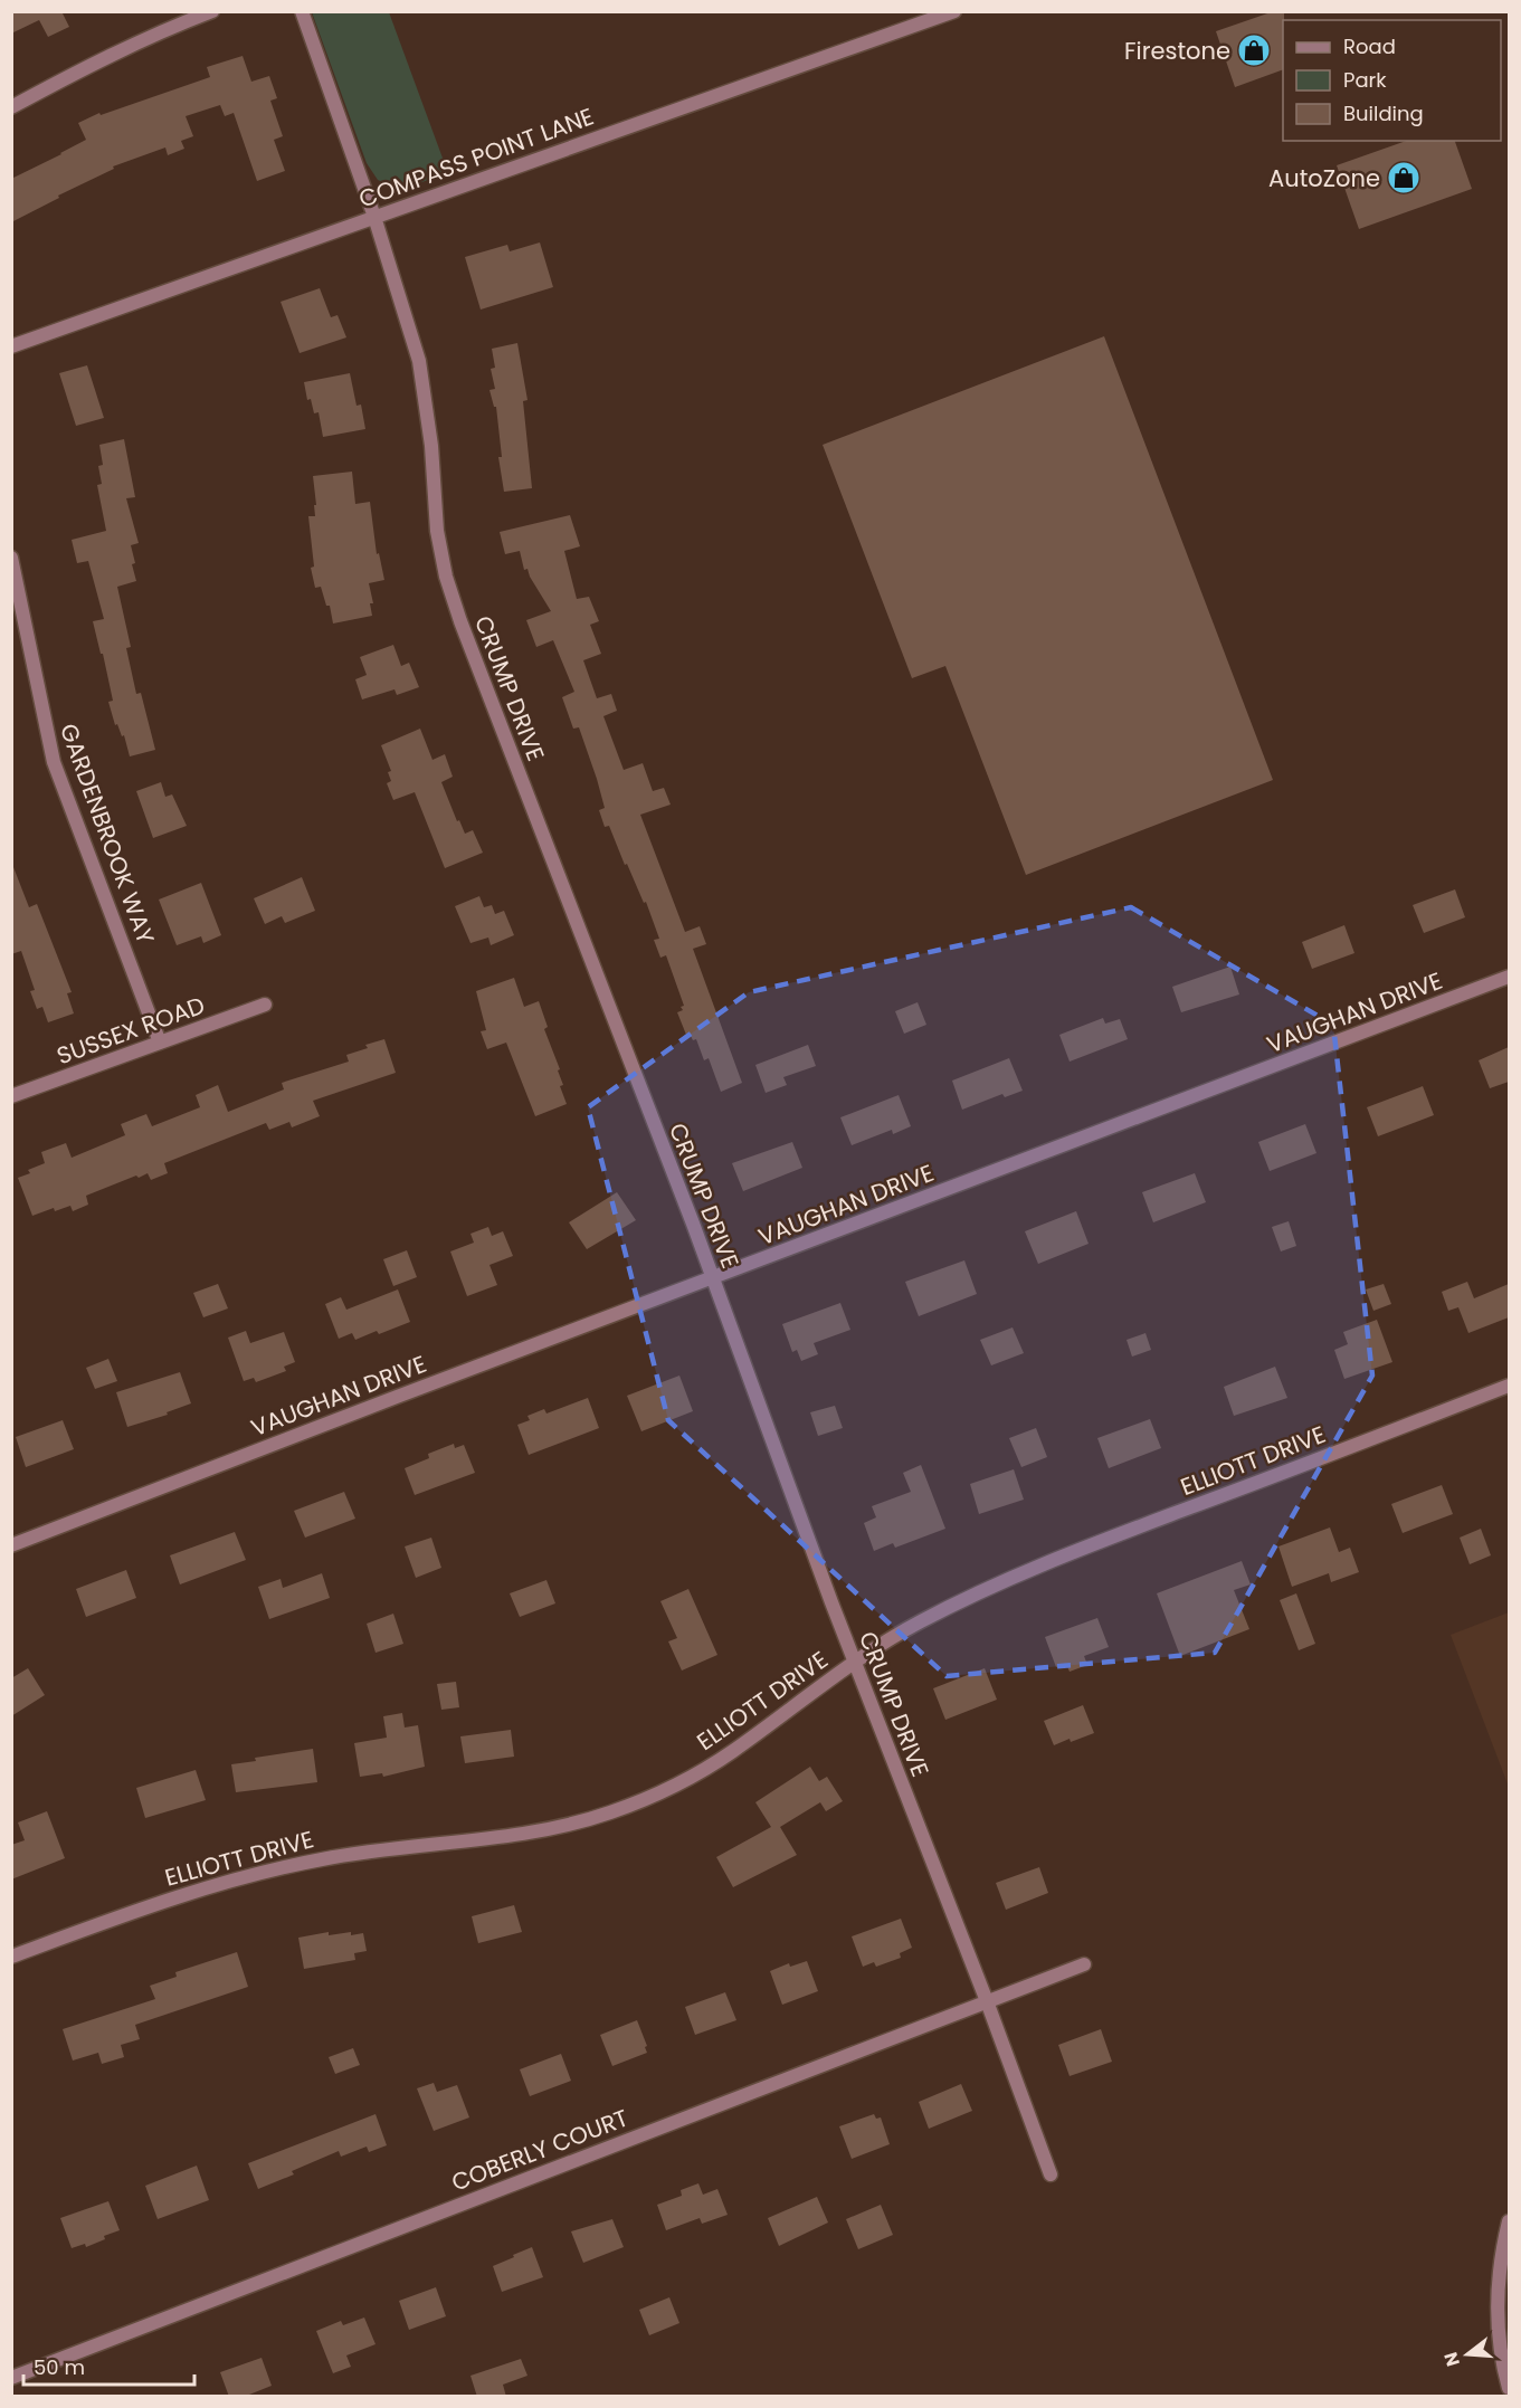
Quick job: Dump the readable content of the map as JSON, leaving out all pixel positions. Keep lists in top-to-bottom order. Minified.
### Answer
{"streets":{"street":["COMPASS POINT LANE","CRUMP DRIVE","GARDENBROOK WAY","VAUGHAN DRIVE","SUSSEX ROAD","ELLIOTT DRIVE","COBERLY COURT"]},"crossings":[["COMPASS POINT LANE","CRUMP DRIVE"],["CRUMP DRIVE","VAUGHAN DRIVE"],["CRUMP DRIVE","ELLIOTT DRIVE"],["CRUMP DRIVE","COBERLY COURT"],["GARDENBROOK WAY","SUSSEX ROAD"]],"places":{"shop":["Firestone","AutoZone"]},"legend":["Road","Park","Building"],"scale_bar":"50 m","north":"left"}
